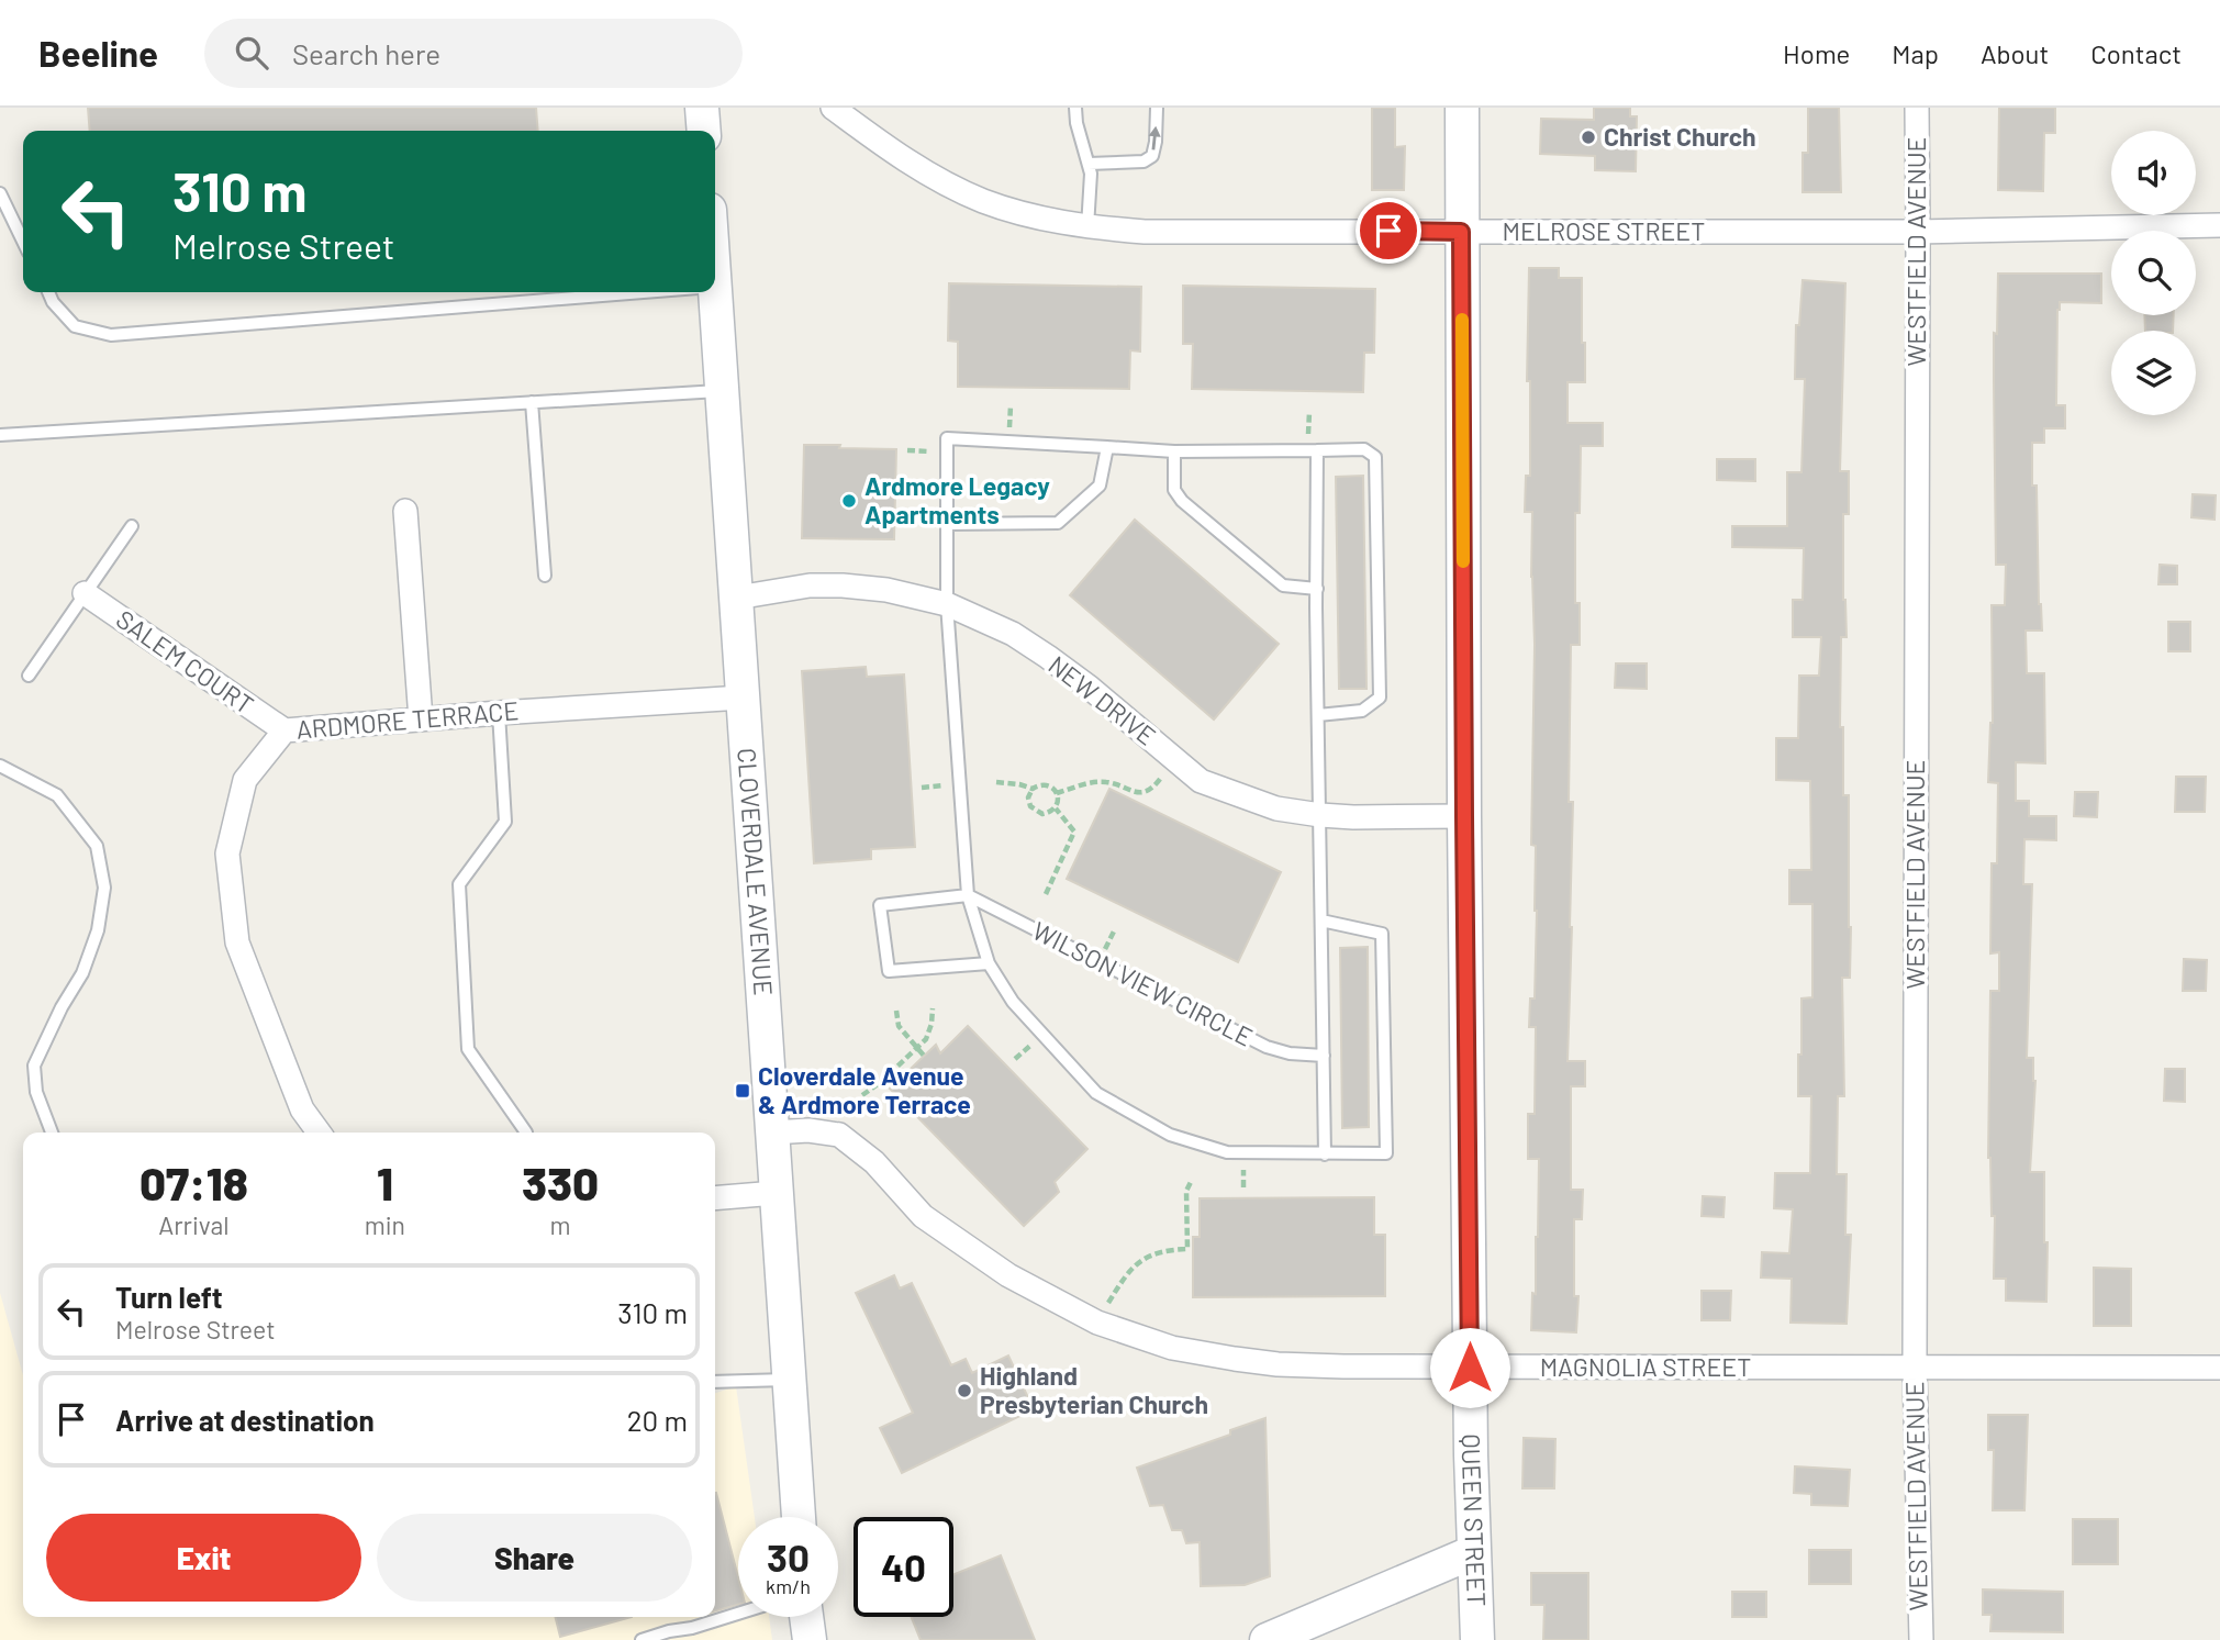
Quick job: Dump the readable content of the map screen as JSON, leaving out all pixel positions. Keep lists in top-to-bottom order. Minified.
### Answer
{"streets":{"street":["MELROSE STREET","WESTFIELD AVENUE","SALEM COURT","NEW DRIVE","ARDMORE TERRACE","CLOVERDALE AVENUE","MAGNOLIA STREET","QUEEN STREET"],"lane":["WILSON VIEW CIRCLE"]},"crossings":[["MELROSE STREET","WESTFIELD AVENUE"],["MELROSE STREET","QUEEN STREET"],["WESTFIELD AVENUE","MAGNOLIA STREET"],["SALEM COURT","ARDMORE TERRACE"],["NEW DRIVE","CLOVERDALE AVENUE"],["NEW DRIVE","QUEEN STREET"],["ARDMORE TERRACE","CLOVERDALE AVENUE"],["CLOVERDALE AVENUE","MAGNOLIA STREET"],["MAGNOLIA STREET","QUEEN STREET"]],"places":{"other":["Christ Church","Ardmore Legacy Apartments","Highland Presbyterian Church"],"transit":["Cloverdale Avenue & Ardmore Terrace"]},"page":{"header":"Beeline","search":"Search here","nav":["Home","Map","About","Contact"],"turn":["310 m","Melrose Street"],"eta":["07:18","Arrival","1","min","330","m"],"list":[{"name":"Turn left","note":"Melrose Street","value":"310 m"},{"name":"Arrive at destination","value":"20 m"}],"buttons":["Exit","Share"],"speed":"30 km/h","limit":"40"}}
